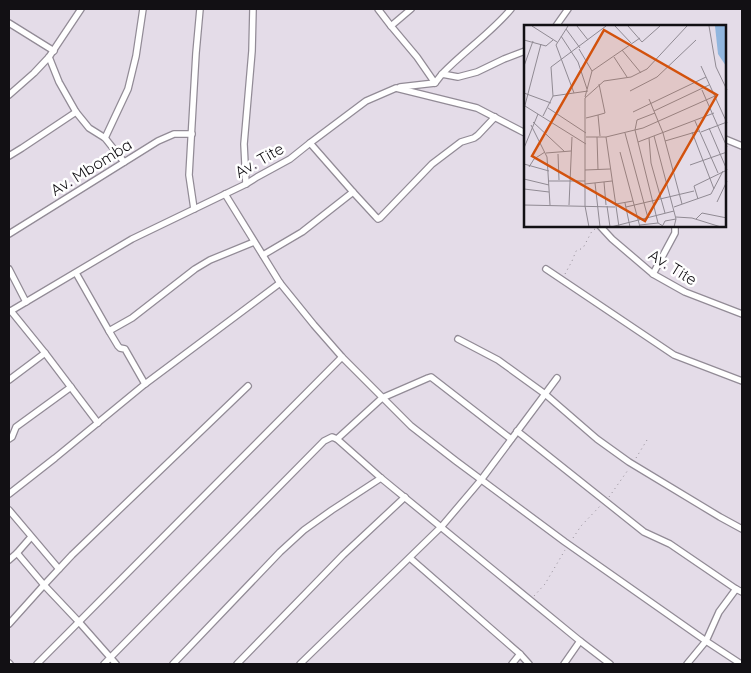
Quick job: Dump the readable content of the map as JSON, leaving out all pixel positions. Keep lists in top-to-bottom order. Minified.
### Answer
{"streets":{"street":["Av. Tite","Av. Mbomba"]}}
